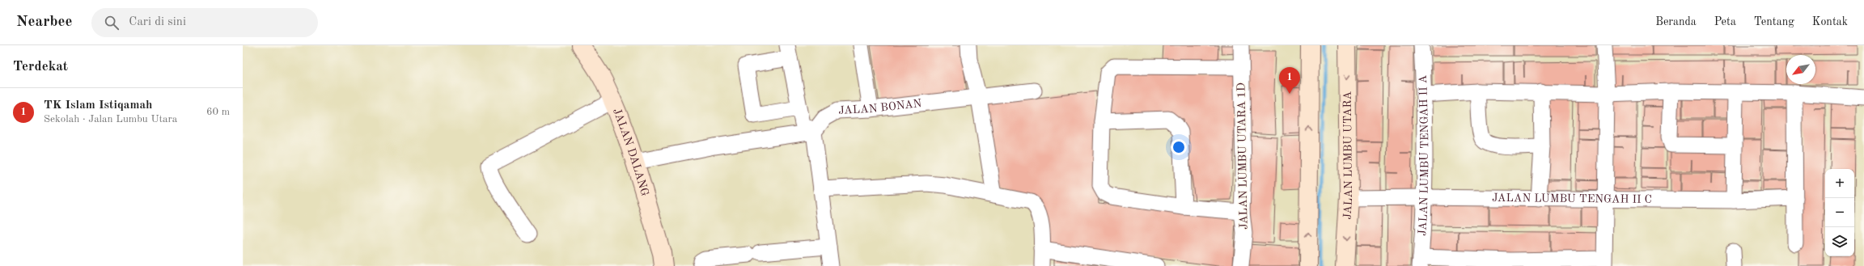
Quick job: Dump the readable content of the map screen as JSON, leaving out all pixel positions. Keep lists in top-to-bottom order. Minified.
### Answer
{"streets":{"street":["JALAN BONAN","JALAN DALANG","JALAN LUMBU UTARA 1D","JALAN LUMBU UTARA","JALAN LUMBU TENGAH II A","JALAN LUMBU TENGAH II C"]},"crossings":[["JALAN LUMBU UTARA","JALAN LUMBU TENGAH II C"],["JALAN LUMBU TENGAH II A","JALAN LUMBU TENGAH II C"]],"north":"bottom left","page":{"header":"Nearbee","search":"Cari di sini","nav":["Beranda","Peta","Tentang","Kontak"],"heading":"Terdekat","pins":"1","list":[{"mark":"1","name":"TK Islam Istiqamah","note":"Sekolah · Jalan Lumbu Utara","value":"60 m"}],"map_buttons":["+","−"]}}
